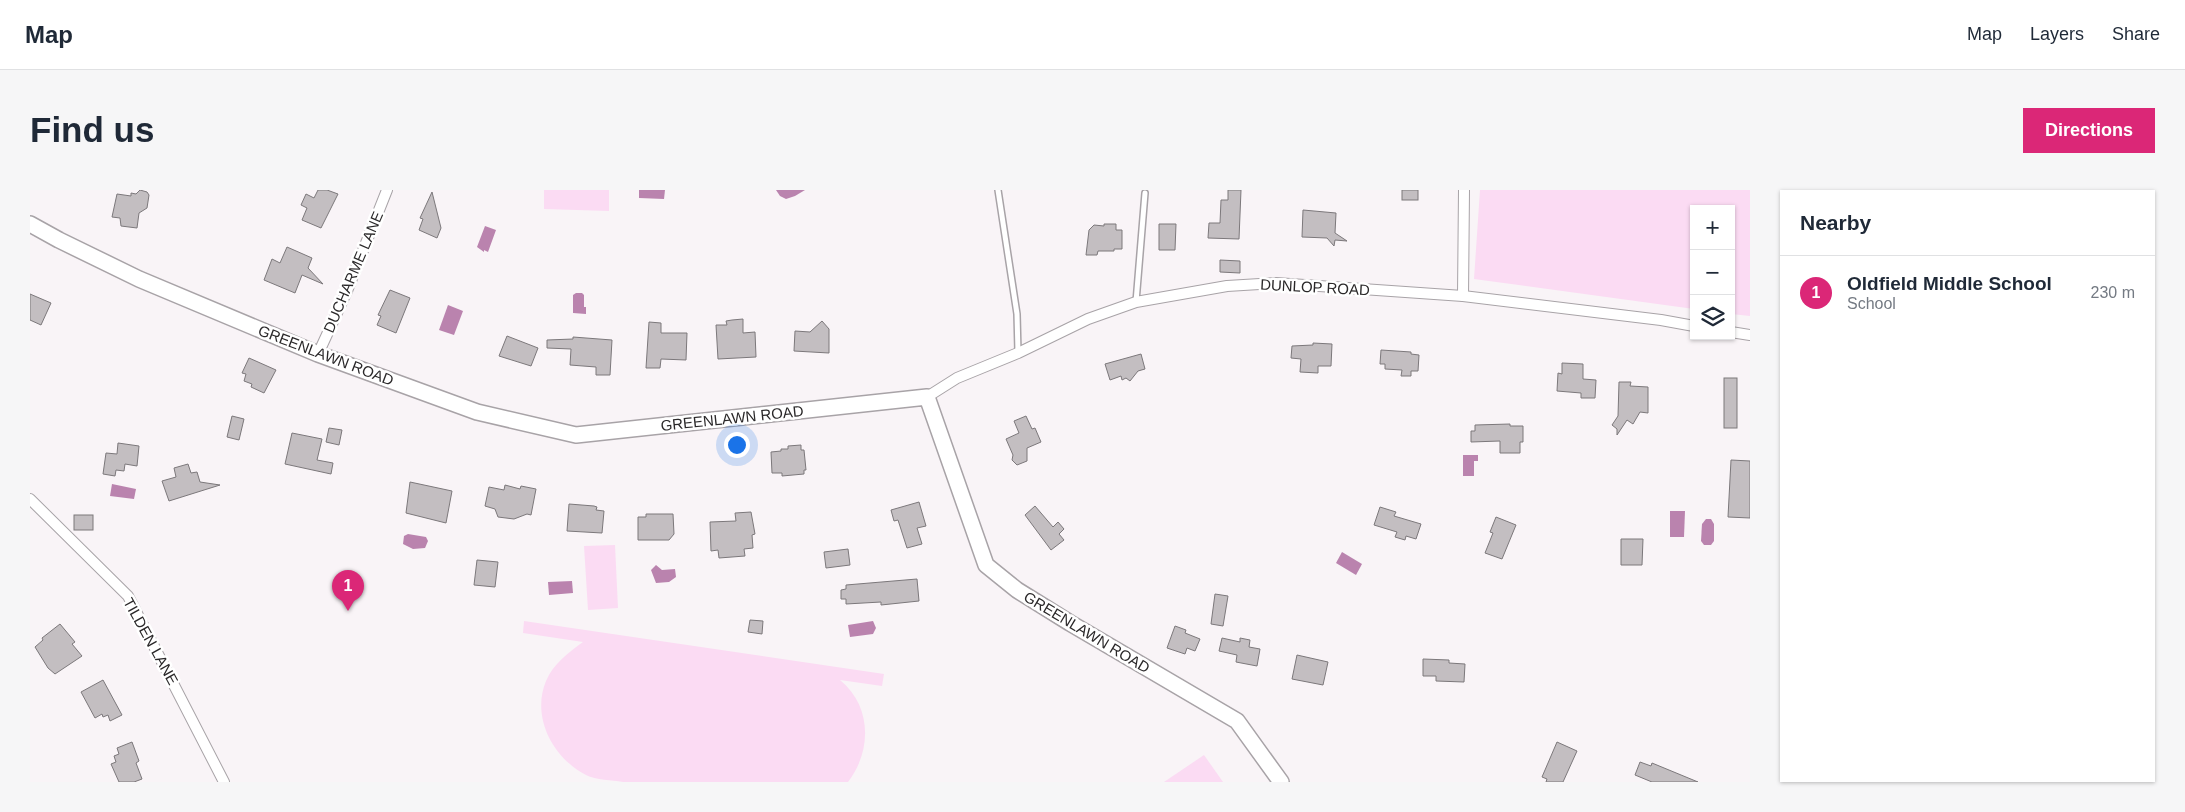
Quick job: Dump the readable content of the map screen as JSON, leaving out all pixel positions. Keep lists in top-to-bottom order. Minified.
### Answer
{"streets":{"main road":["GREENLAWN ROAD"],"street":["DUCHARME LANE","DUNLOP ROAD","TILDEN LANE"]},"crossings":[["DUCHARME LANE","GREENLAWN ROAD"],["DUNLOP ROAD","GREENLAWN ROAD"]],"page":{"header":"Map","nav":["Map","Layers","Share"],"buttons":"Directions","title":"Find us","heading":"Nearby","map_buttons":["+","−"],"list":[{"mark":"1","name":"Oldfield Middle School","note":"School","value":"230 m"}],"pins":"1"}}
